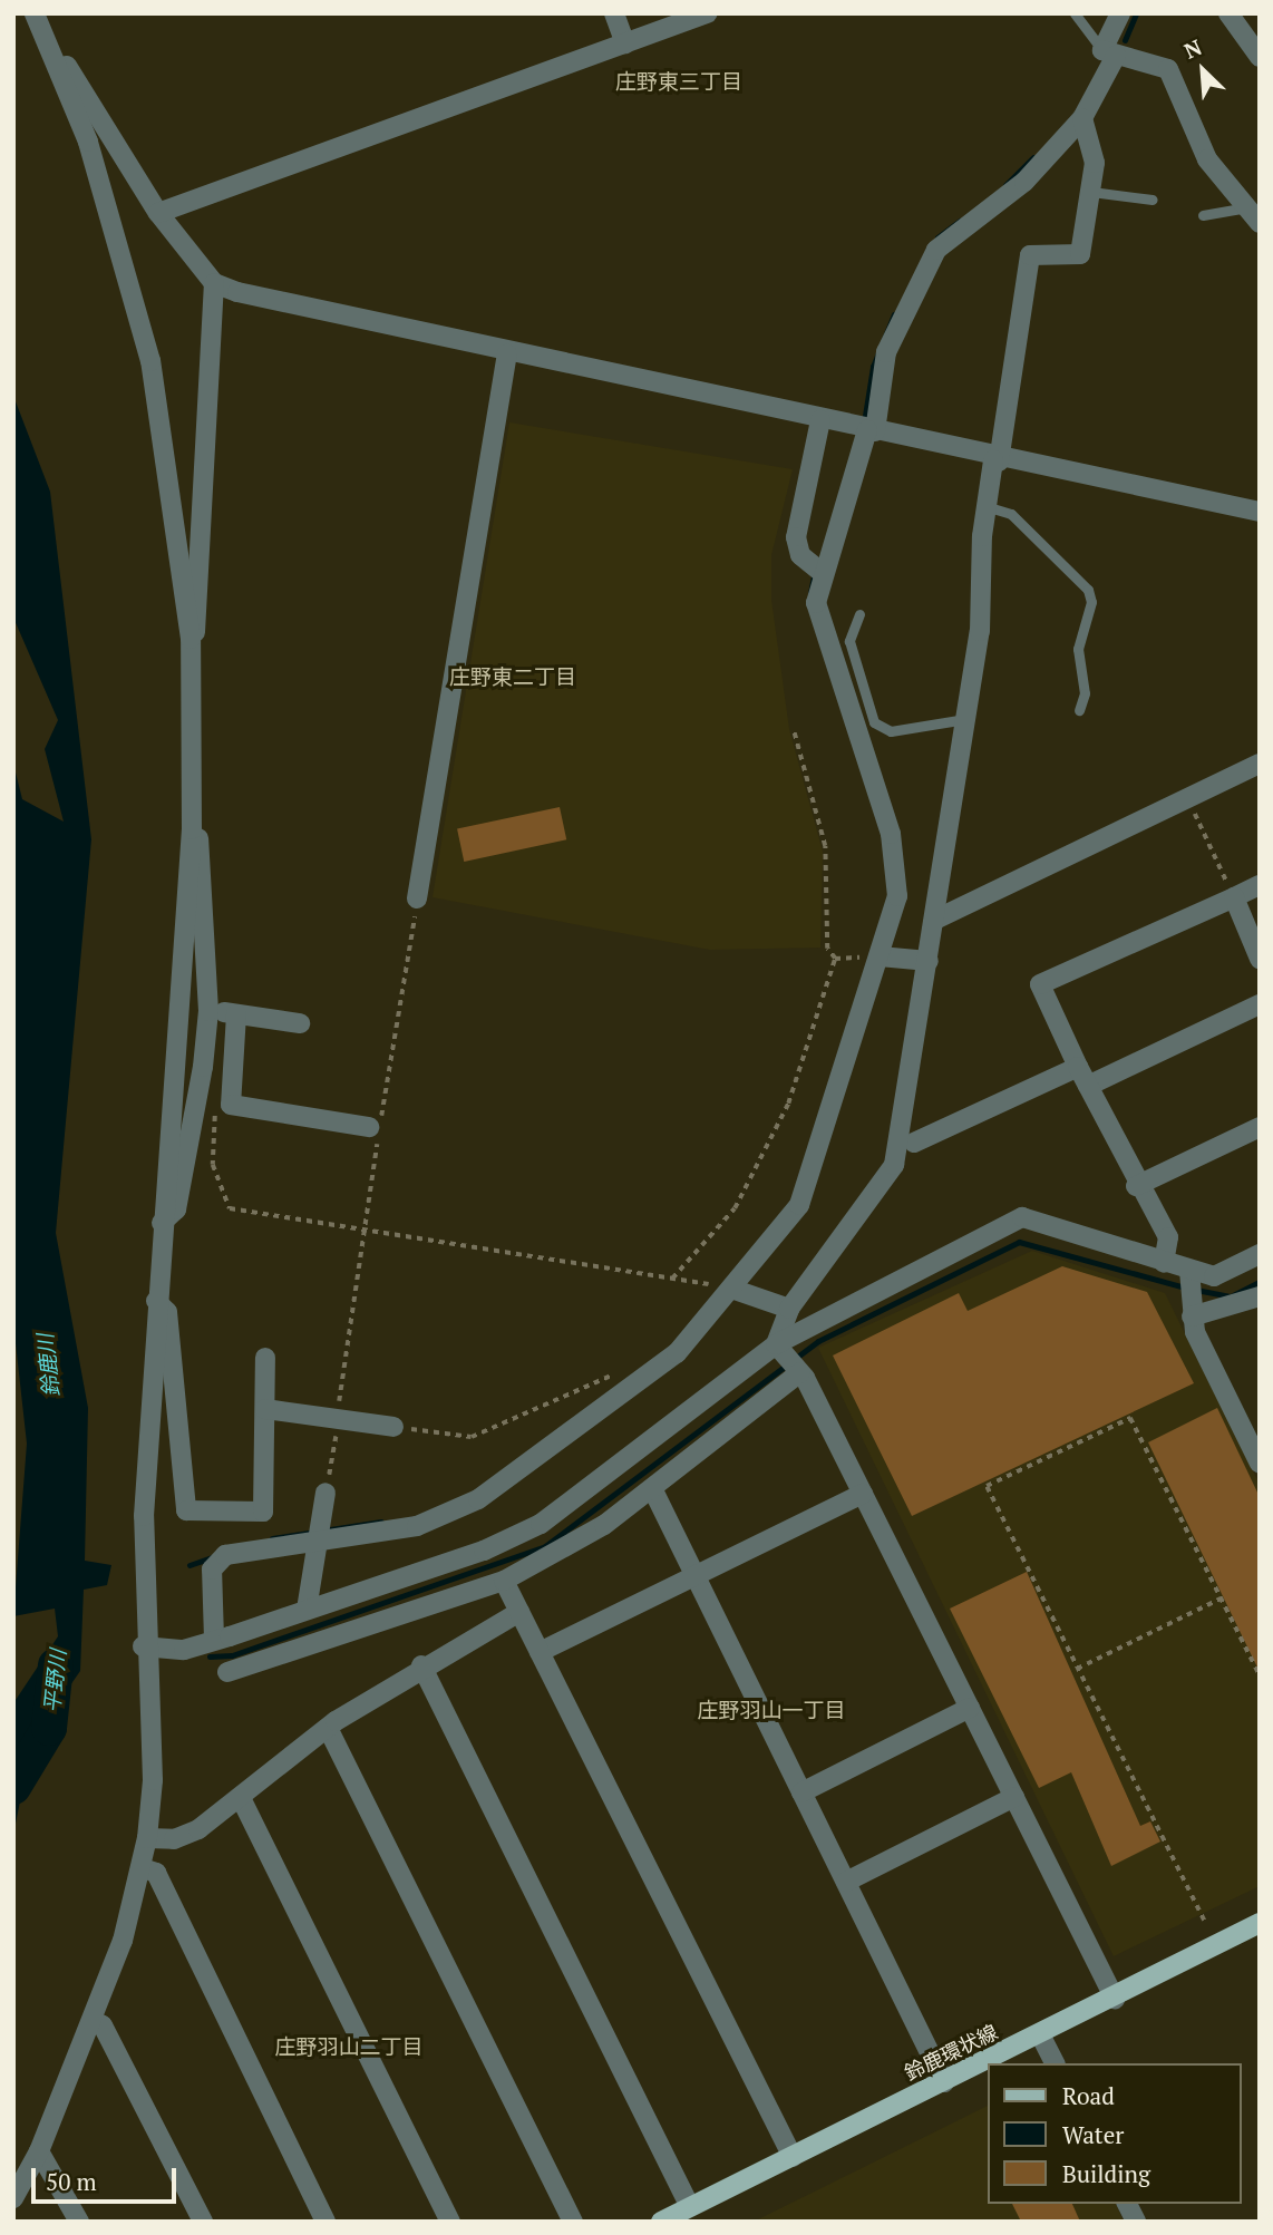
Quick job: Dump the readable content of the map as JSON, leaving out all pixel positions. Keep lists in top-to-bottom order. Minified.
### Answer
{"streets":{"main road":["鈴鹿環状線"]},"districts":["庄野東三丁目","庄野東二丁目","庄野羽山一丁目","庄野羽山二丁目"],"water":["鈴鹿川","平野川"],"legend":["Road","Water","Building"],"scale_bar":"50 m","north":"top left"}
